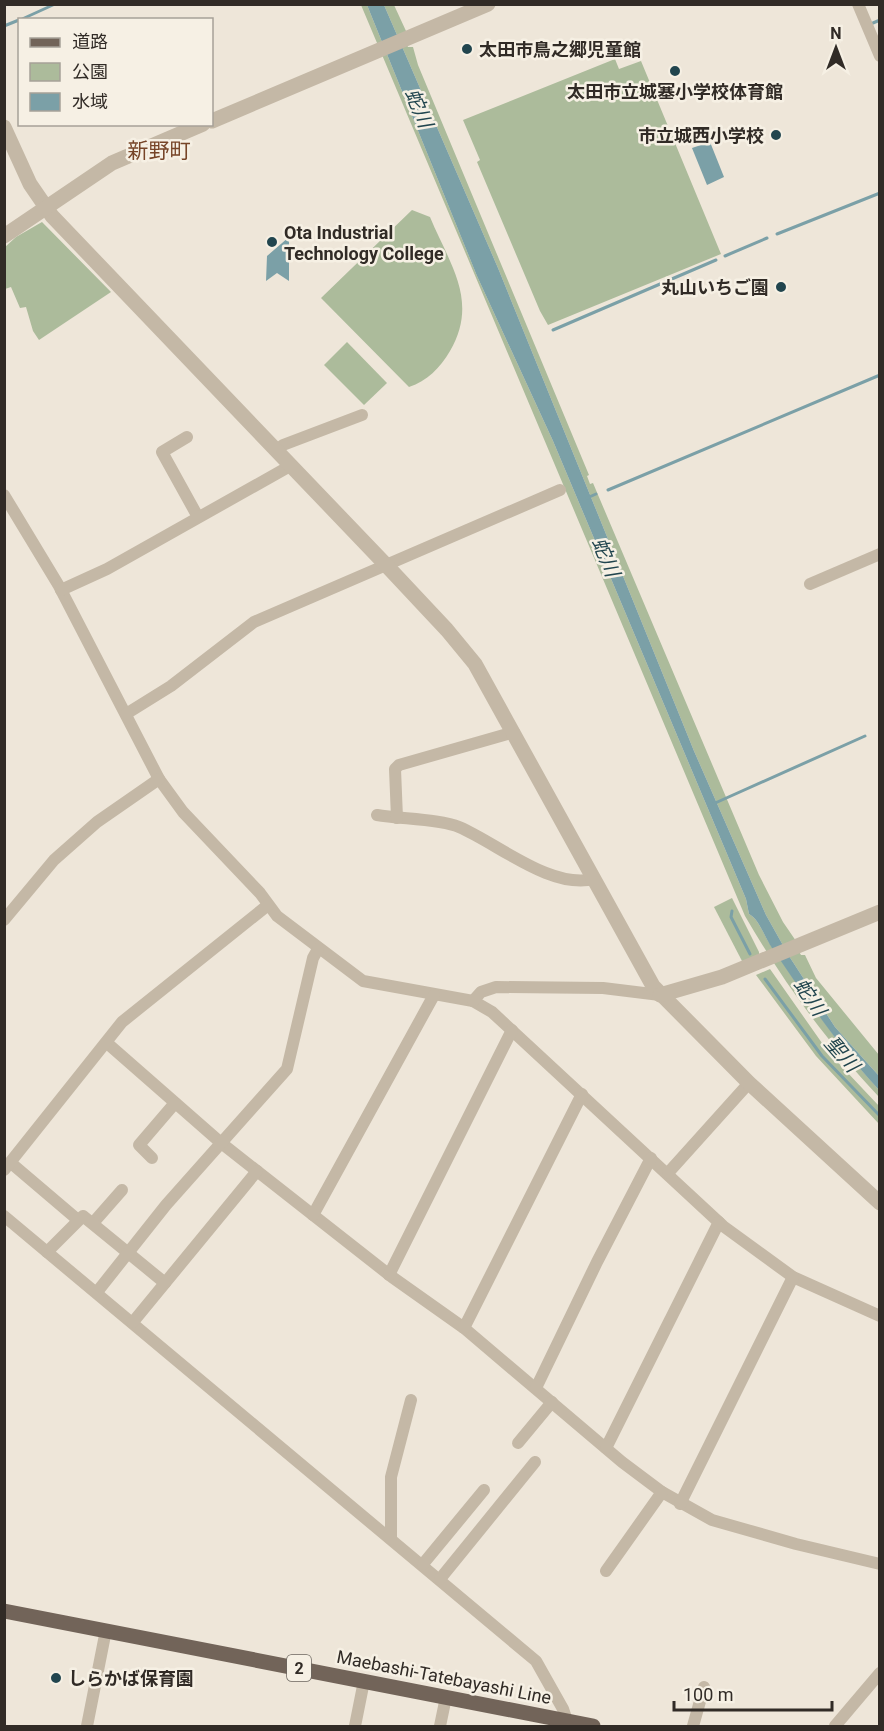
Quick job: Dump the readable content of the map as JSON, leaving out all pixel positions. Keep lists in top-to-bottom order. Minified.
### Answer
{"streets":{"main road":["2","Maebashi-Tatebayashi Line"]},"districts":["新野町"],"water":["蛇川","聖川"],"places":["太田市鳥之郷児童館","太田市立城塞小学校体育館","市立城西小学校","Ota Industrial Technology College","丸山いちご園","しらかば保育園"],"legend":["道路","公園","水域"],"scale_bar":"100 m","north":"top"}
